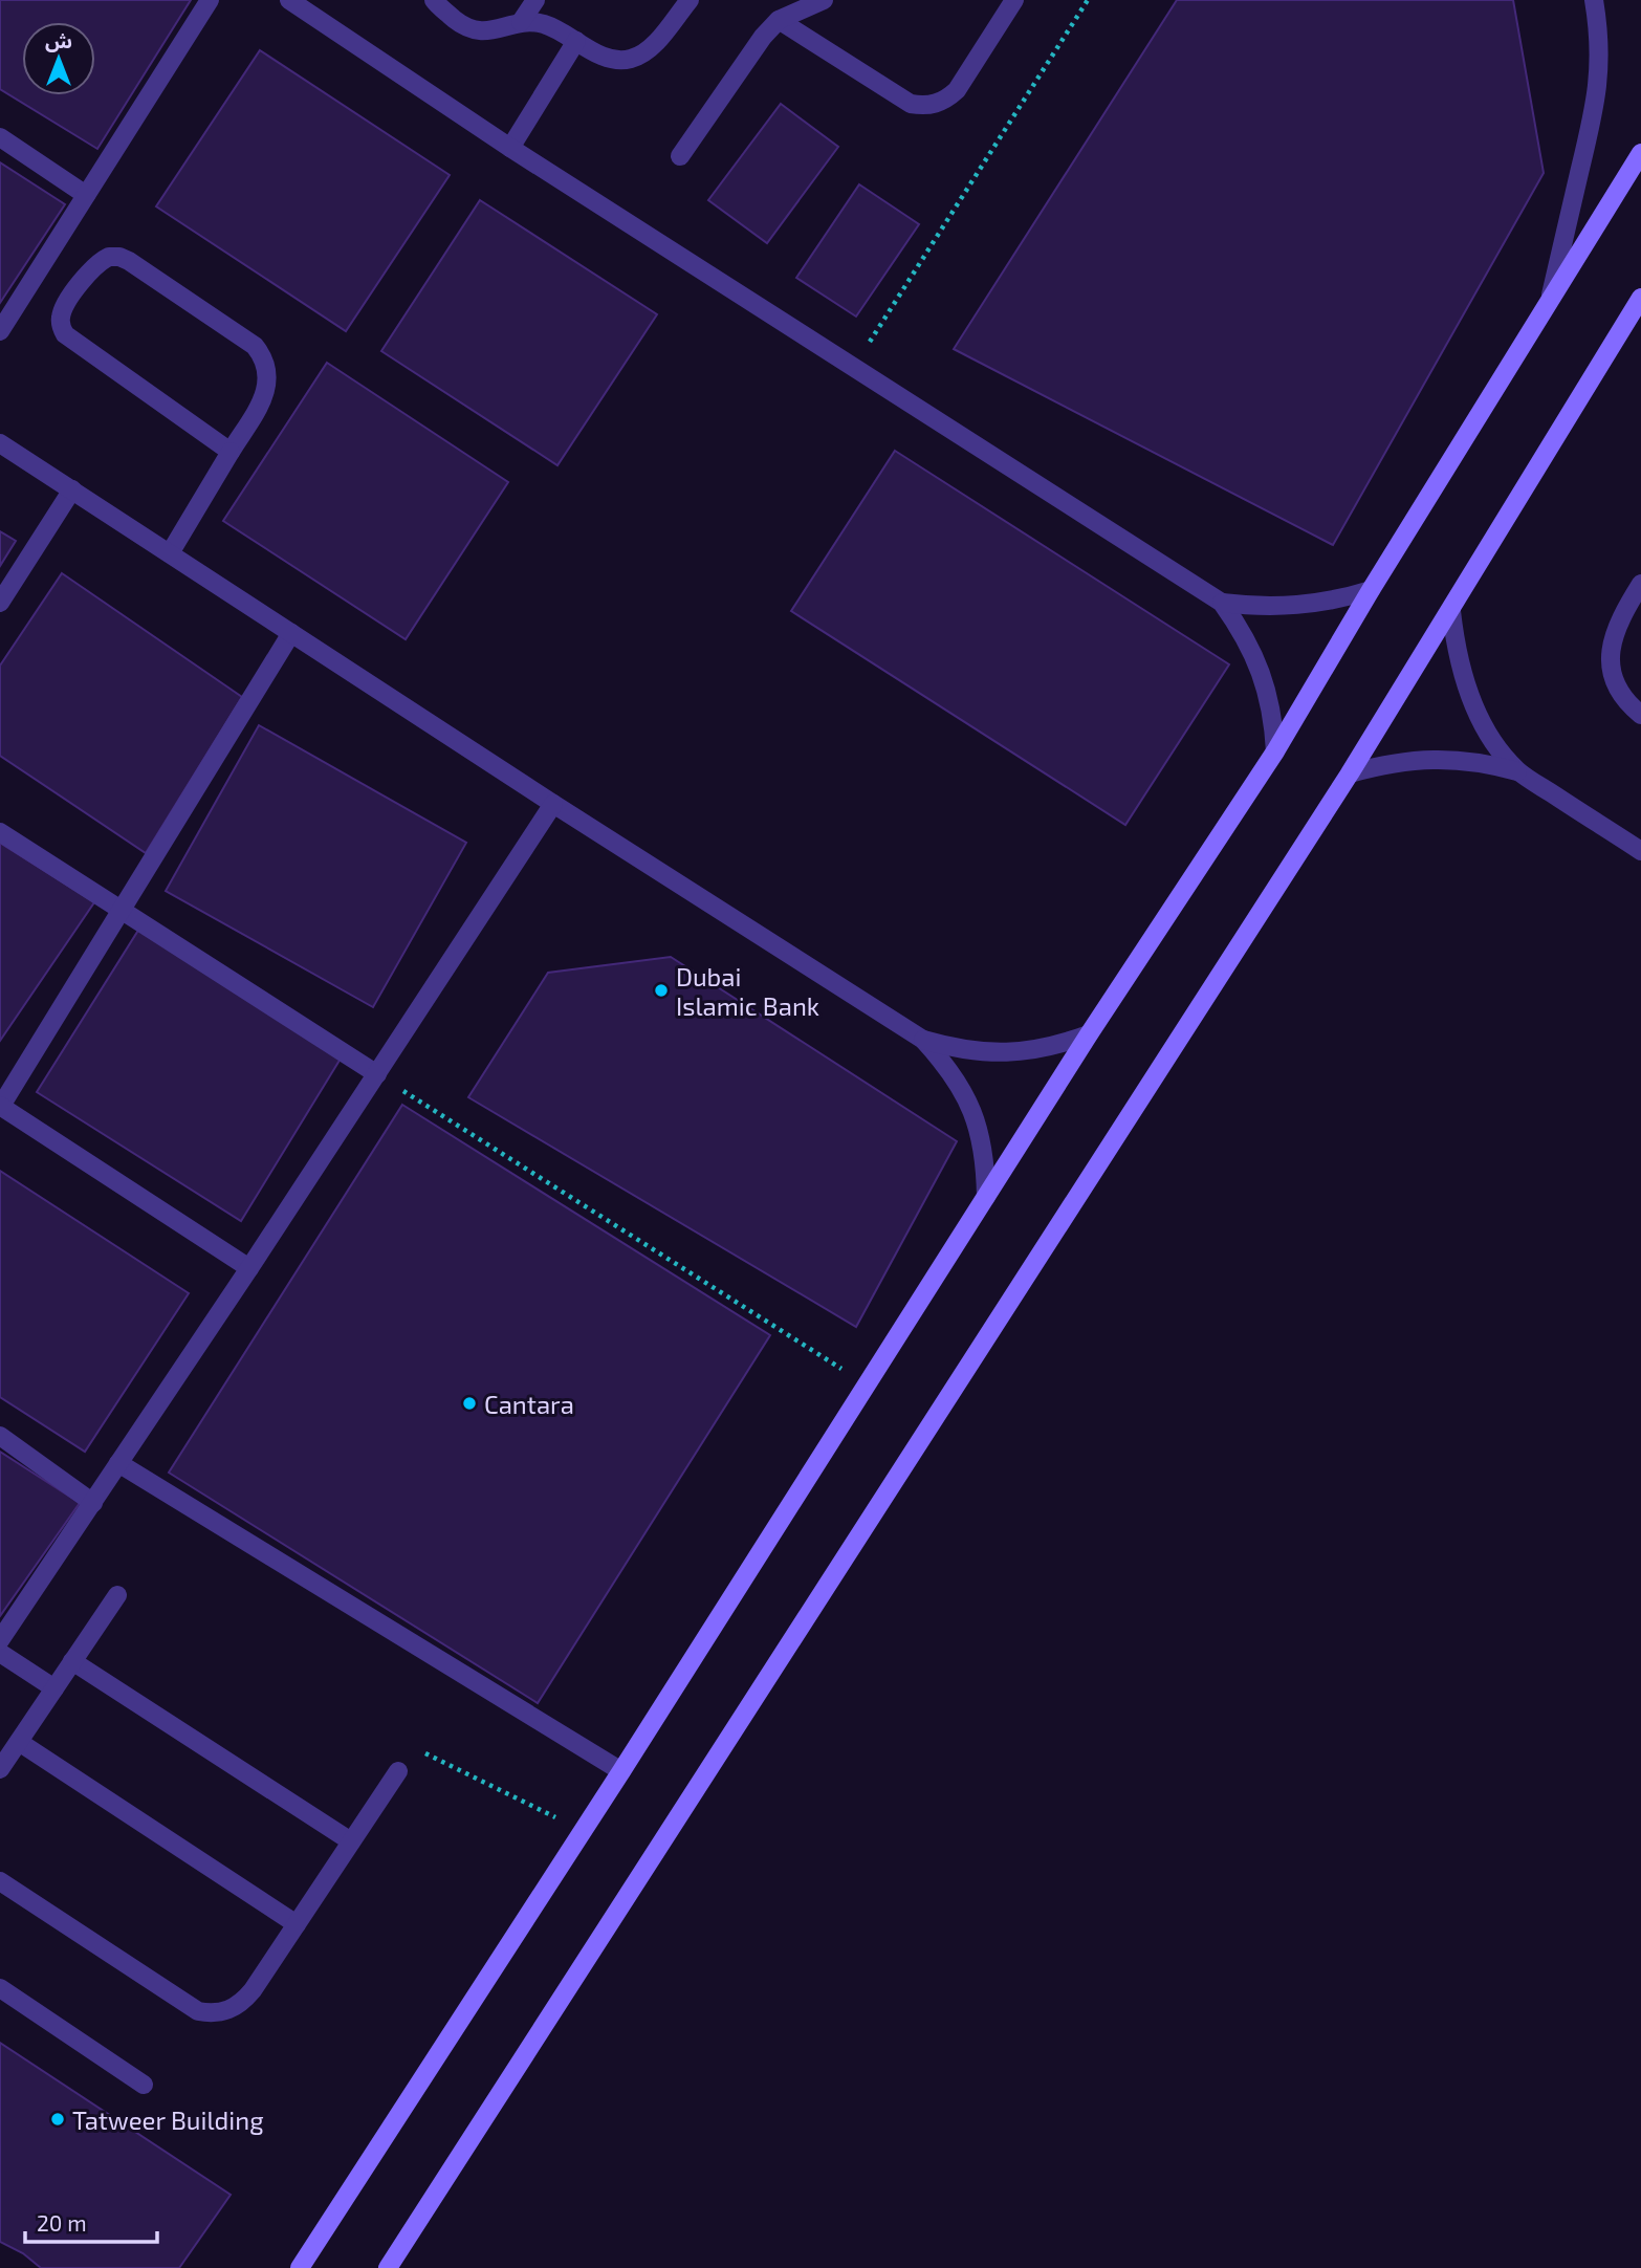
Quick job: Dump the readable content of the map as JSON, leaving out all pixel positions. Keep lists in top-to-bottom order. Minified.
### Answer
{"places":["Dubai Islamic Bank","Cantara","Tatweer Building"],"scale_bar":"20 m","north":"top"}
